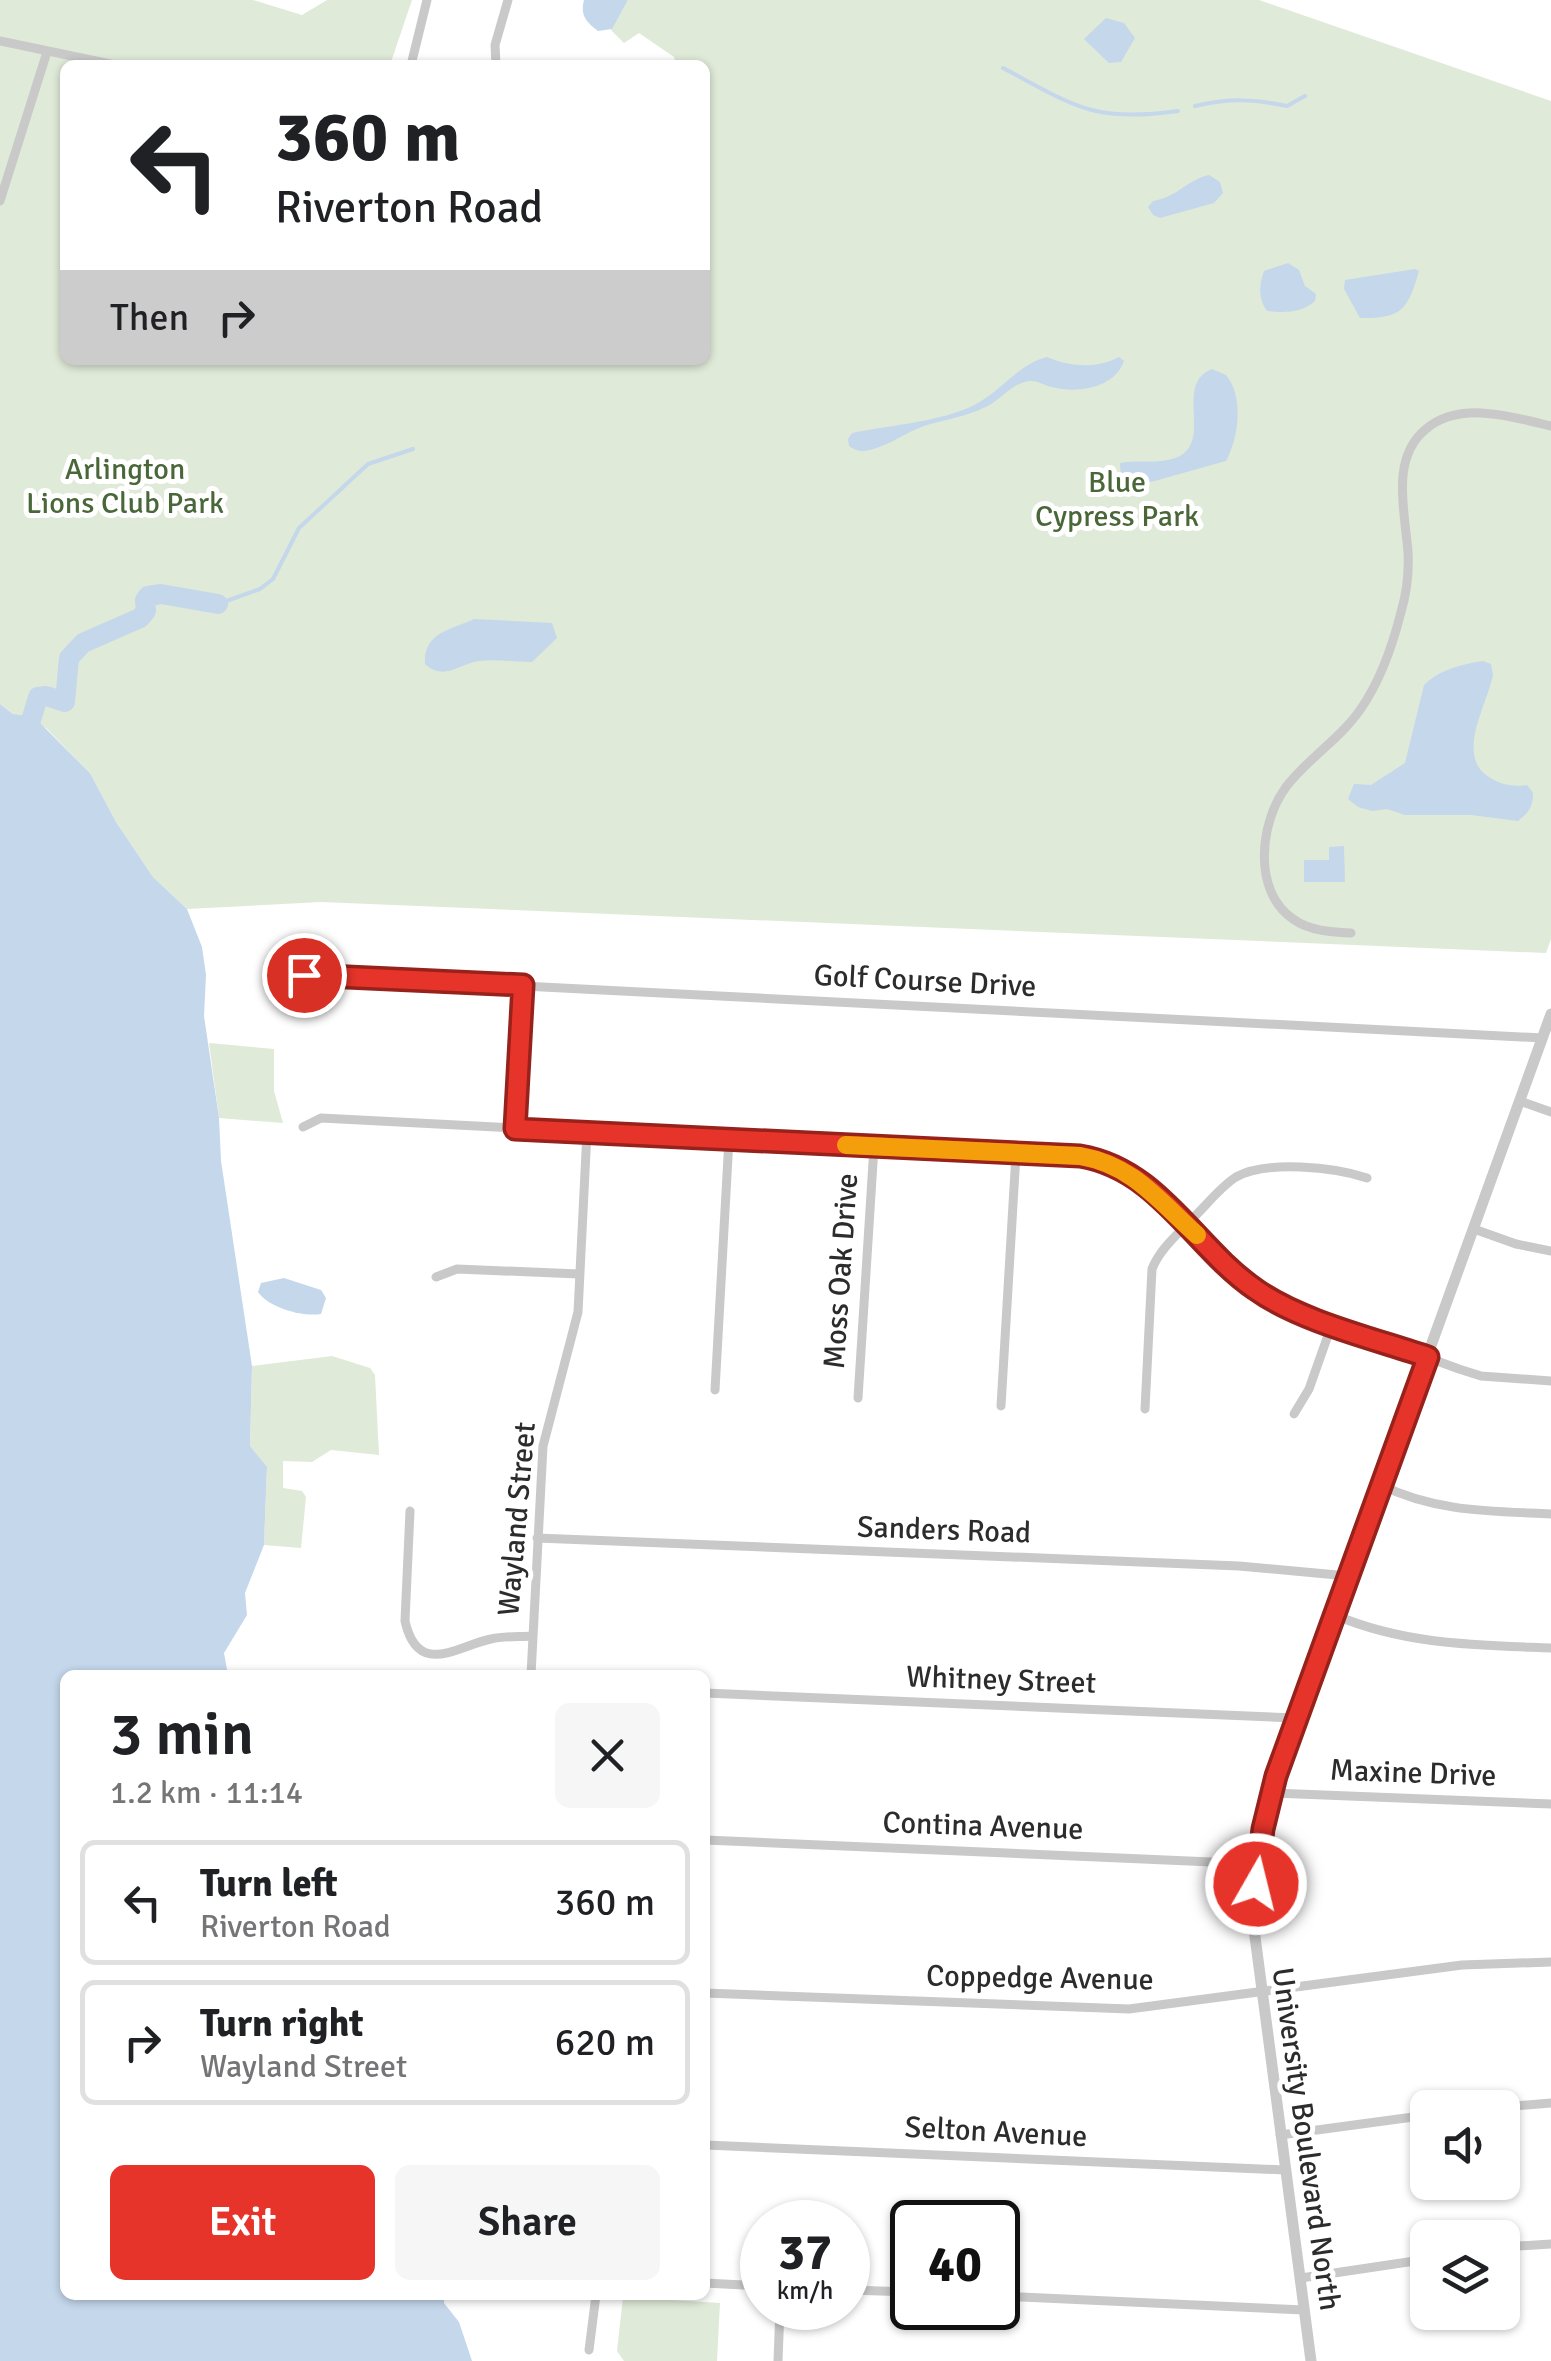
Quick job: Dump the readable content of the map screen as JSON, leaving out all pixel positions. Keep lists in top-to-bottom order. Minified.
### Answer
{"streets":{"street":["Golf Course Drive","Moss Oak Drive","Wayland Street","Sanders Road","Whitney Street","Maxine Drive","Contina Avenue","Coppedge Avenue","Selton Avenue","University Boulevard North"]},"crossings":[["Golf Course Drive","University Boulevard North"],["Wayland Street","Sanders Road"],["Sanders Road","University Boulevard North"],["Whitney Street","University Boulevard North"],["Maxine Drive","University Boulevard North"],["Contina Avenue","University Boulevard North"],["Coppedge Avenue","University Boulevard North"],["Selton Avenue","University Boulevard North"]],"parks":["Arlington Lions Club Park","Blue Cypress Park"],"page":{"turn":["360 m","Riverton Road"],"then":"Then","heading":["3 min","1.2 km · 11:14"],"list":[{"name":"Turn left","note":"Riverton Road","value":"360 m"},{"name":"Turn right","note":"Wayland Street","value":"620 m"}],"buttons":["Exit","Share"],"speed":"37 km/h","limit":"40"}}
